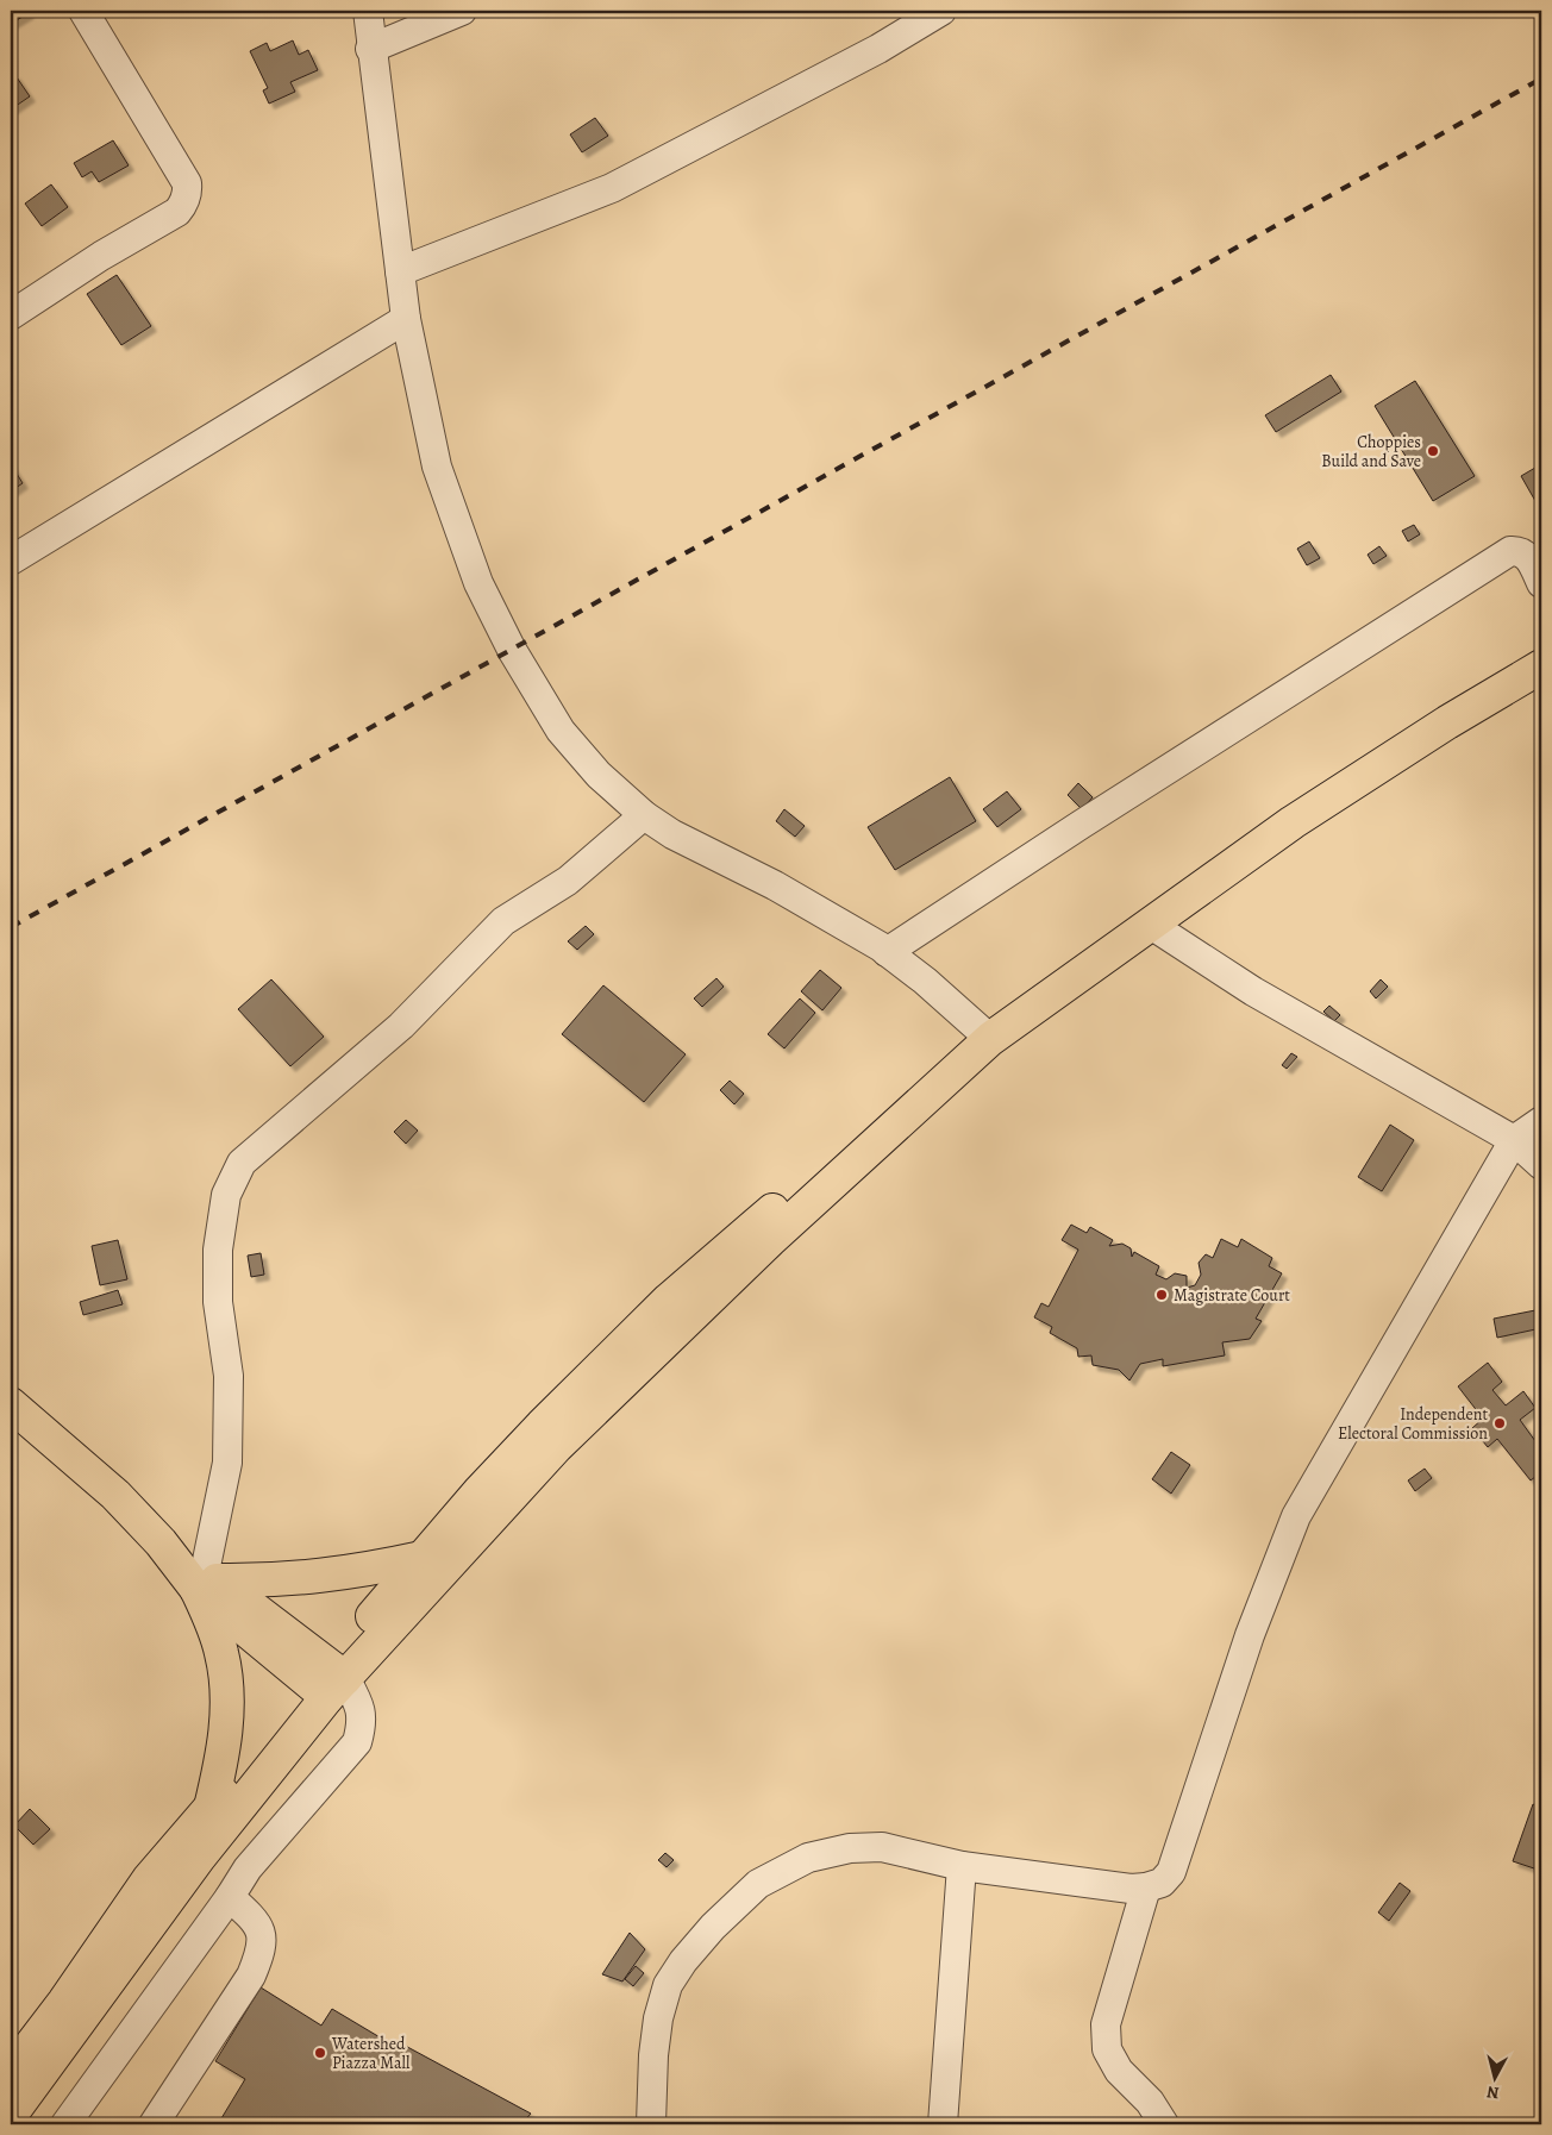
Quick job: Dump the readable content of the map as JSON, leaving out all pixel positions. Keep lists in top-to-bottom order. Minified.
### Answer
{"places":["Choppies Build and Save","Magistrate Court","Independent Electoral Commission","Watershed Piazza Mall"],"north":"bottom"}
